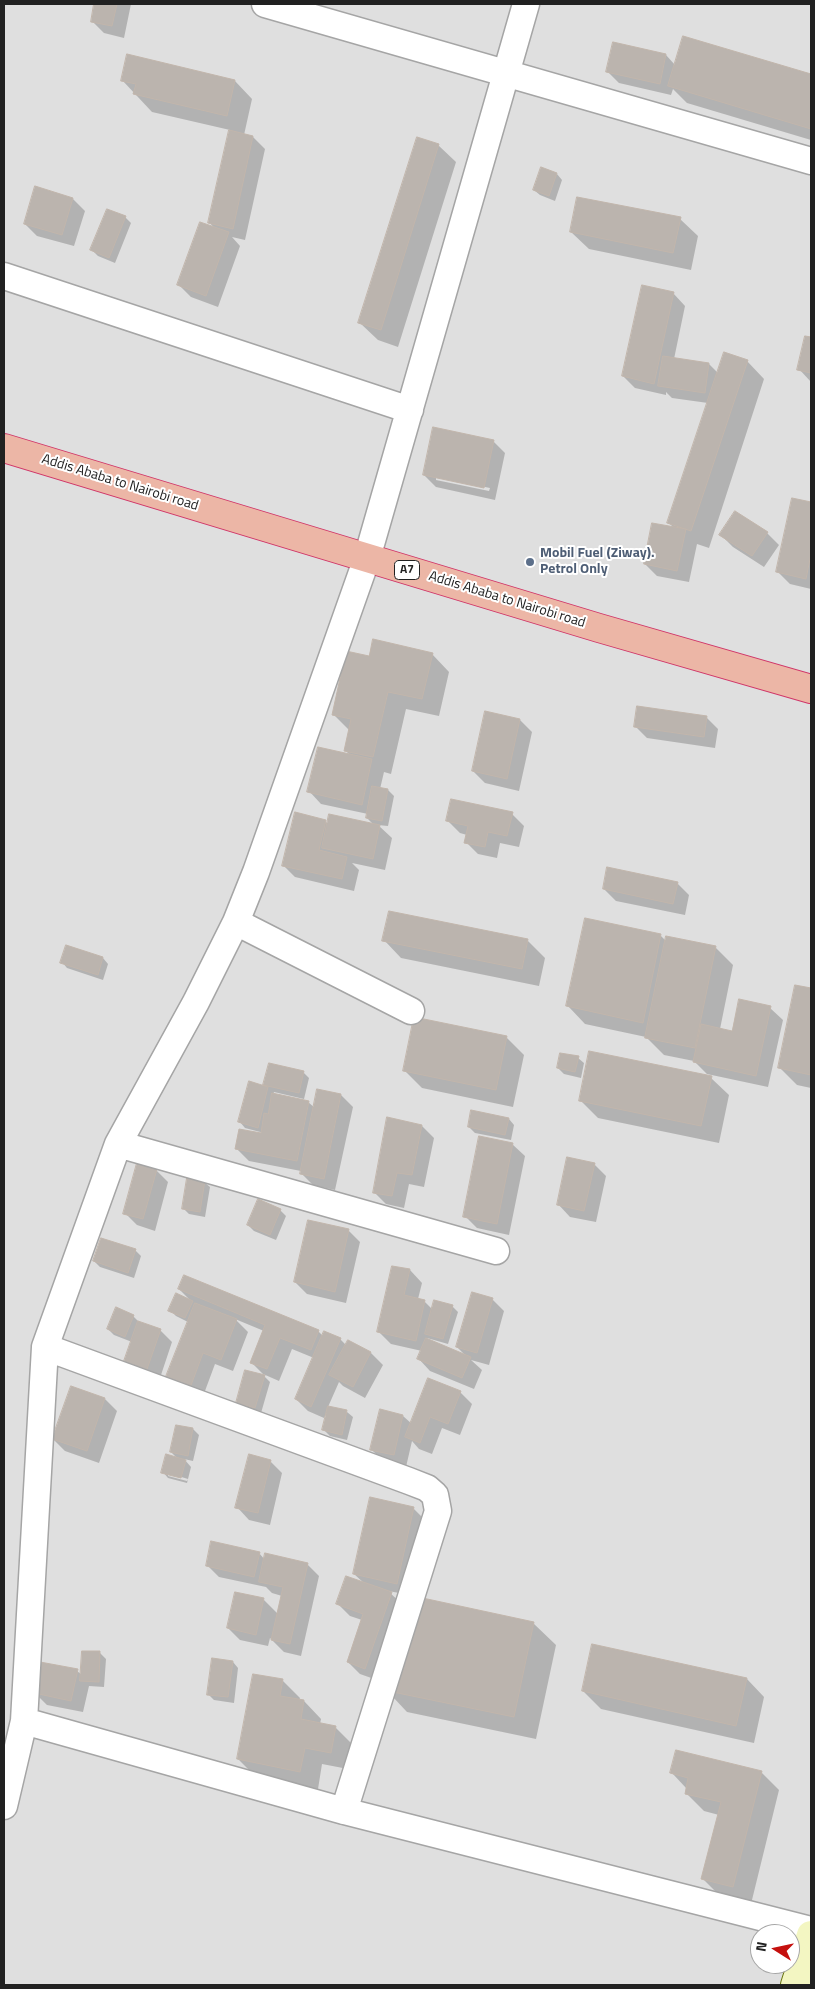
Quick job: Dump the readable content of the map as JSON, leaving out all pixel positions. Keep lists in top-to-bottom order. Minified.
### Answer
{"streets":{"highway":["Addis Ababa to Nairobi road","A7"]},"places":["Mobil Fuel (Ziway). Petrol Only"],"north":"left"}
